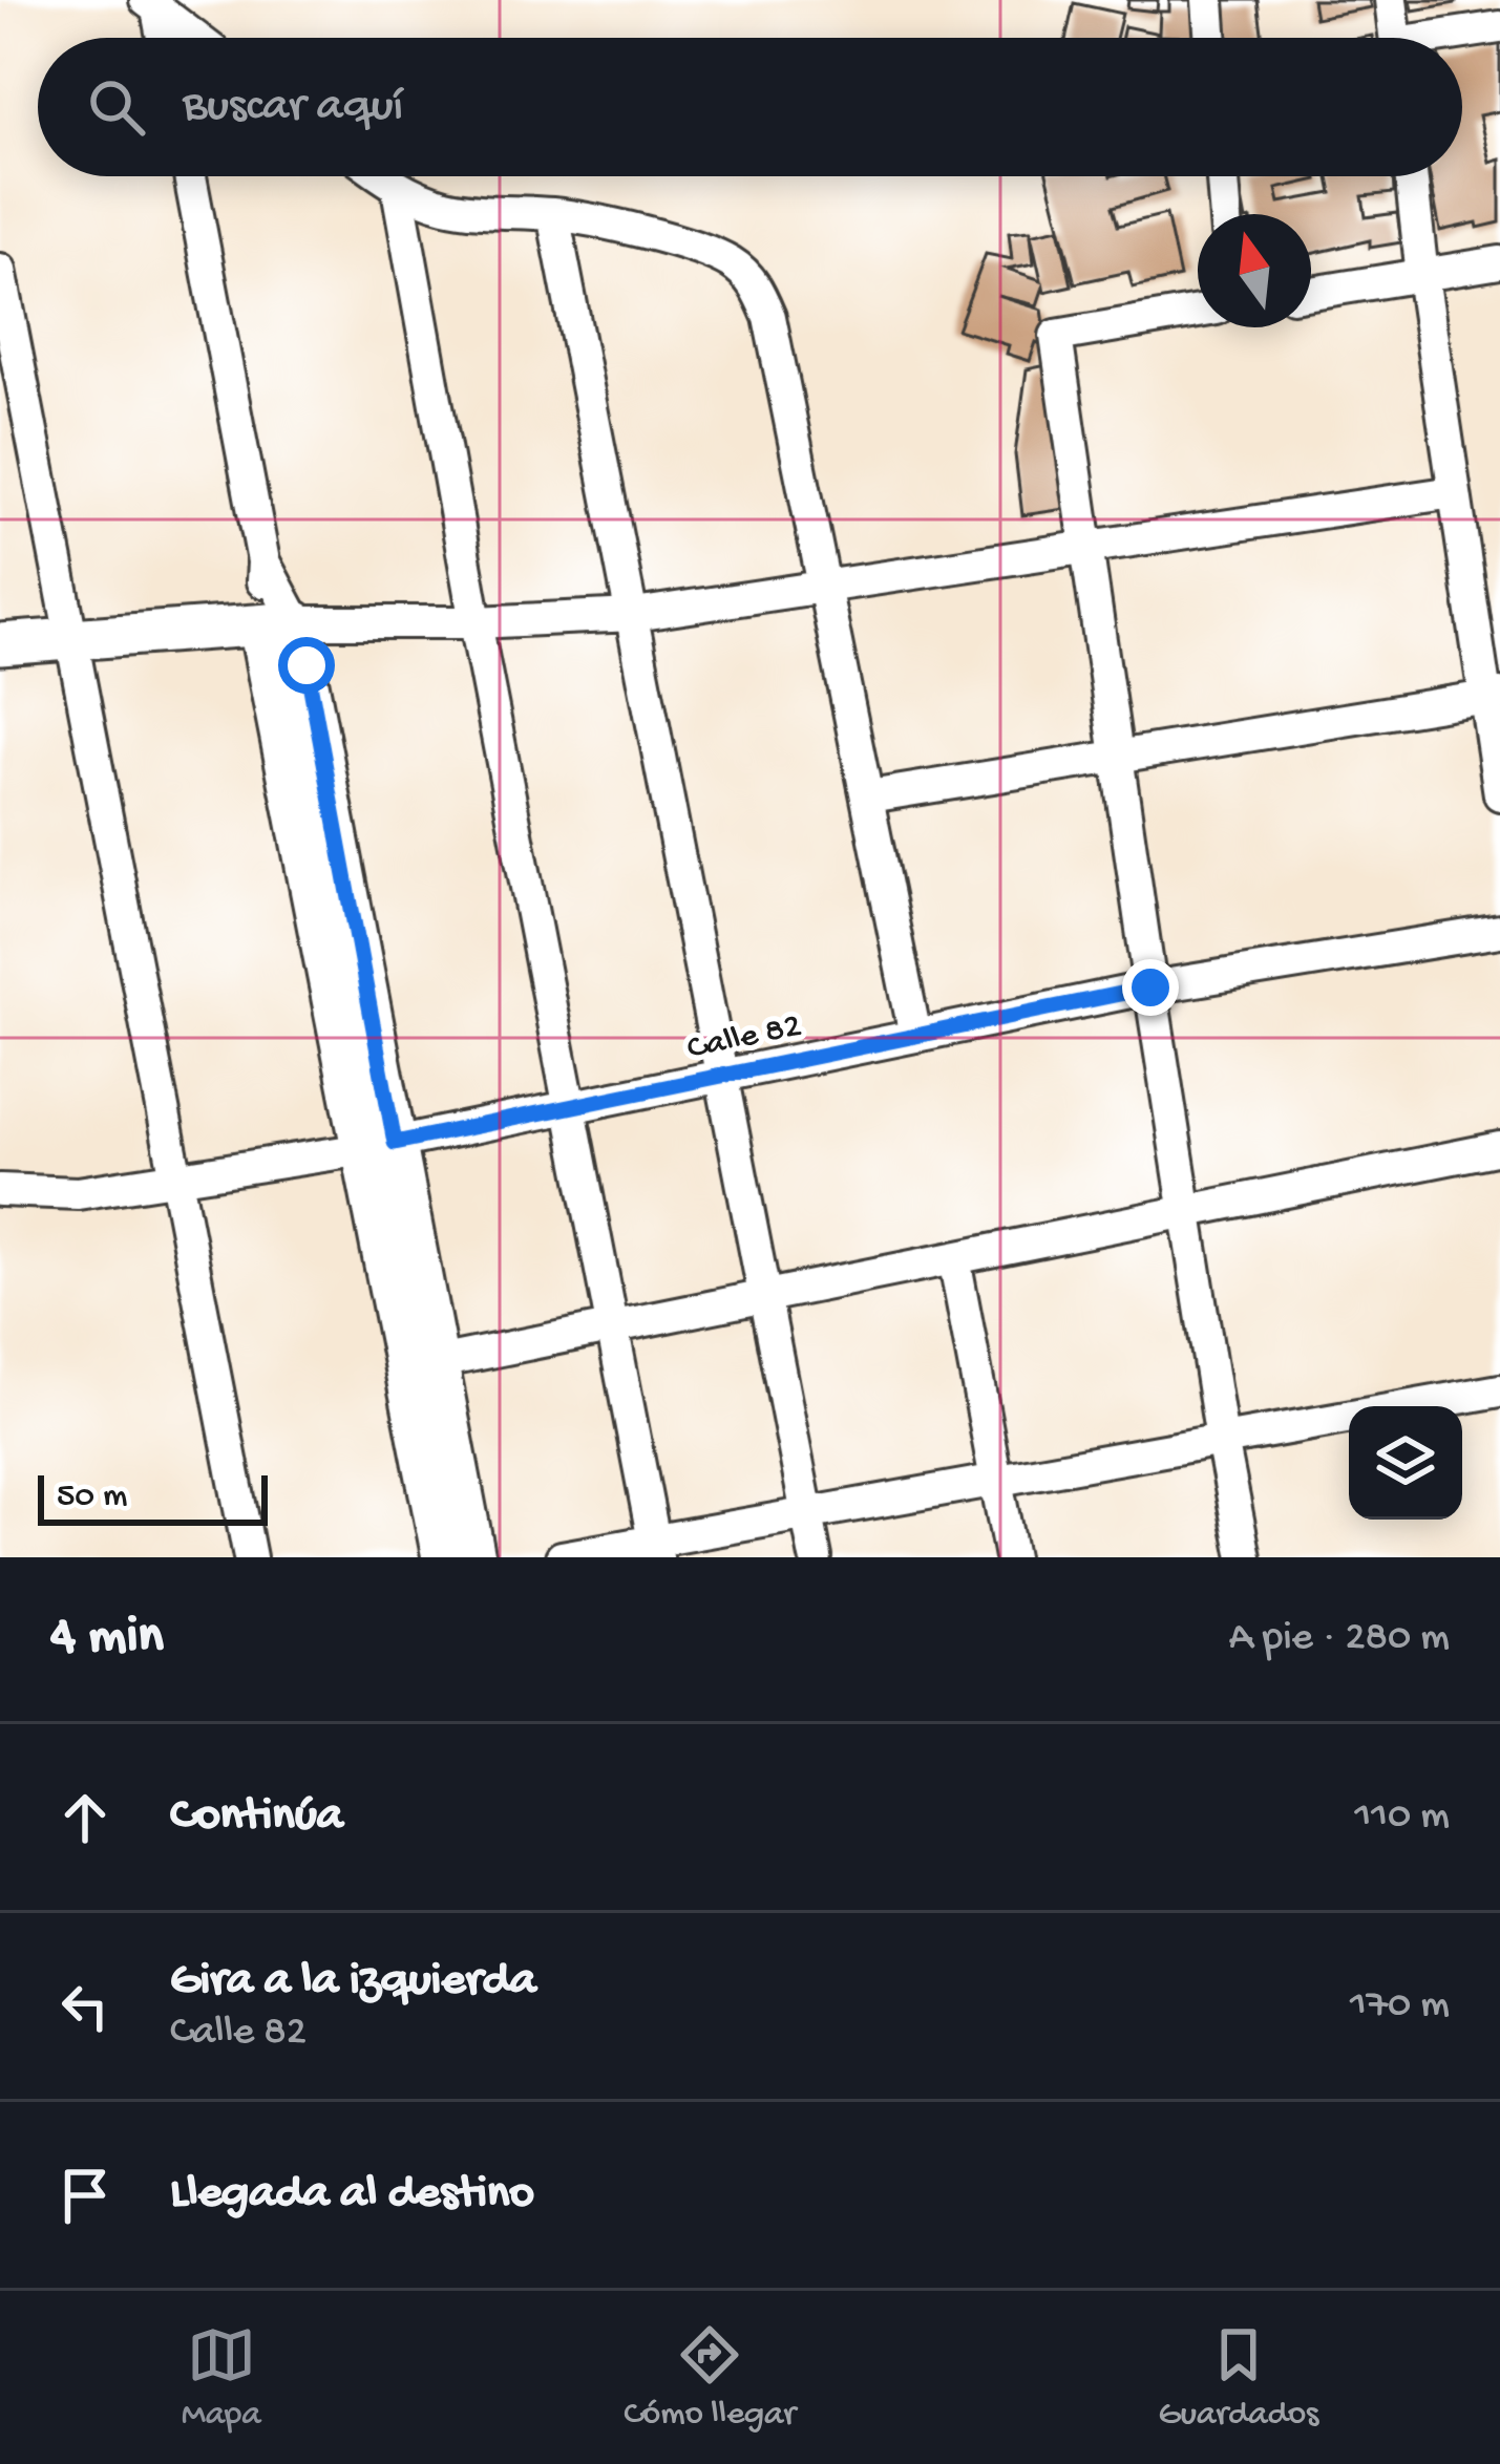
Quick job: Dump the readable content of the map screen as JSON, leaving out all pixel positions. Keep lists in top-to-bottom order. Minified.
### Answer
{"streets":{"street":["Calle 82"]},"scale_bar":"50 m","north":"top","page":{"search":"Buscar aquí","scale":"50 m","heading":["4 min","A pie · 280 m"],"list":[["Continúa","110 m"],["Gira a la izquierda","Calle 82","170 m"],"Llegada al destino"],"nav":["Mapa","Cómo llegar","Guardados"]}}
